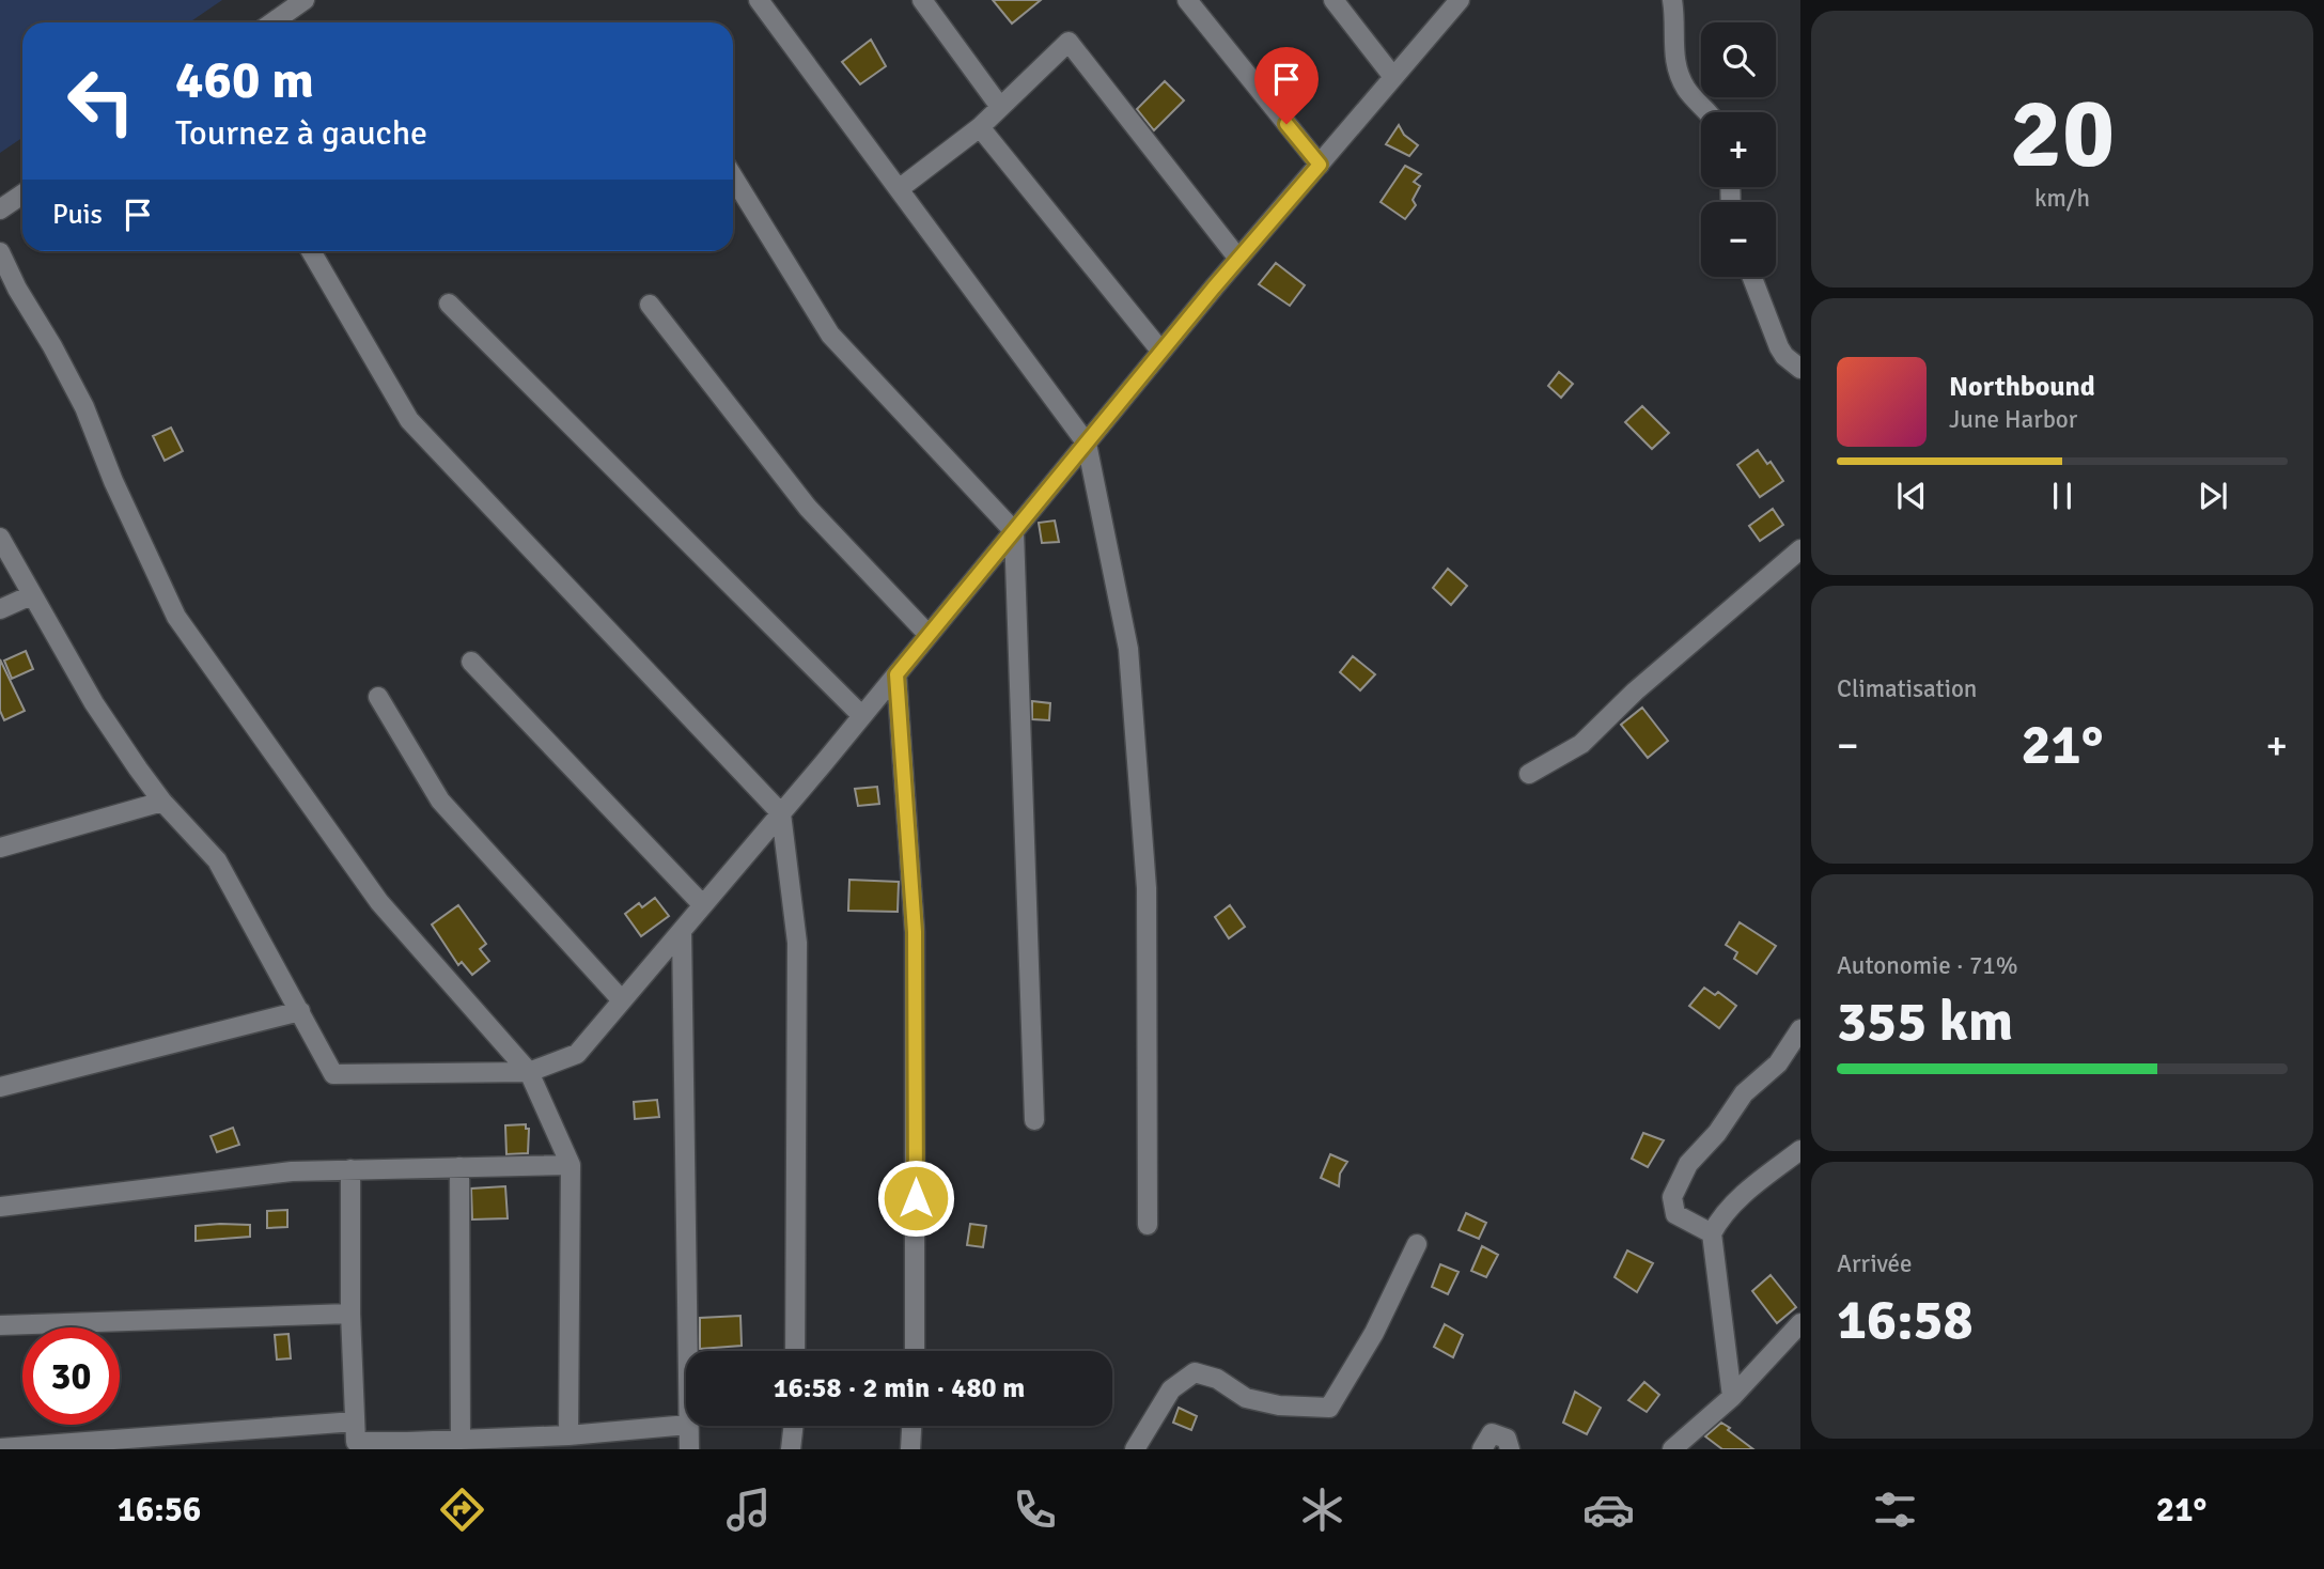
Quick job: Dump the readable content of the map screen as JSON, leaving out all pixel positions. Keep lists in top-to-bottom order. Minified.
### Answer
{"page":{"tile":[["20","km/h"],"Climatisation",["Autonomie · 71%","355 km"],["Arrivée","16:58"]],"map_buttons":["+","−"],"turn":["460 m","Tournez à gauche"],"then":"Puis","song":["Northbound","June Harbor"],"heat":["−","21°","+"],"limit":"30","trip":"16:58 · 2 min · 480 m","tabs":["16:56","21°"]}}
